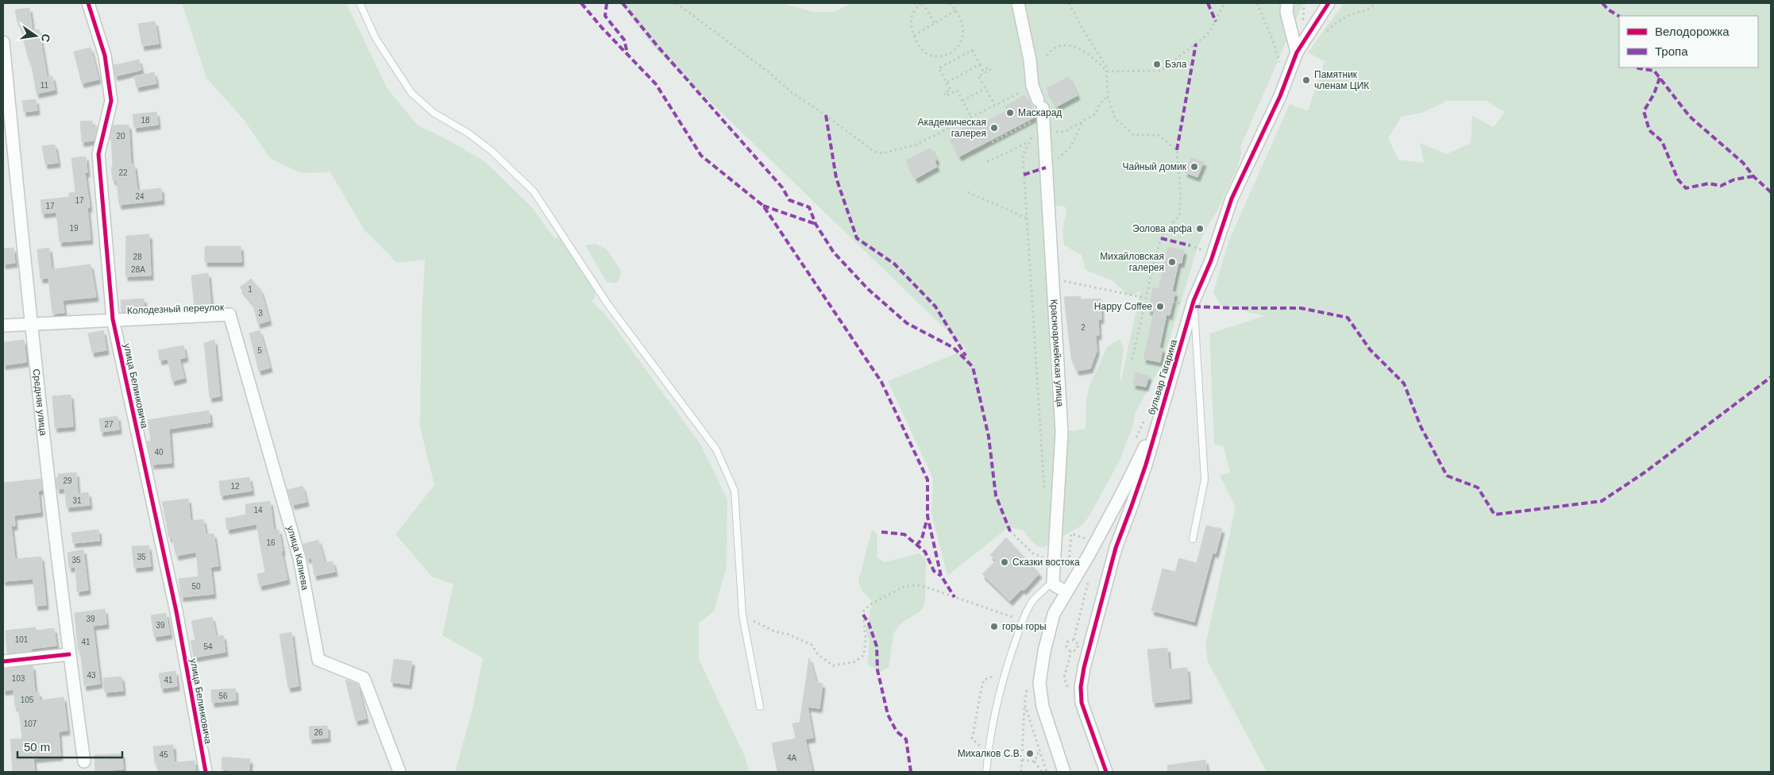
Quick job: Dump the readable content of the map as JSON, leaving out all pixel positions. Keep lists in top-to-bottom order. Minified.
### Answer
{"streets":{"street":["Колодезный переулок","Красноармейская улица","бульвар Гагарина","улица Белинковича","Средняя улица","улица Капиева"]},"crossings":[["Колодезный переулок","улица Белинковича"],["Колодезный переулок","Средняя улица"],["Колодезный переулок","улица Капиева"]],"places":["Бэла","Памятник членам ЦИК","Маскарад","Академическая галерея","Чайный домик","Эолова арфа","Михайловская галерея","Happy Coffee","Сказки востока","горы горы","Михалков С.В."],"house_numbers":["11","18","20","22","24","17","17","19","28","28А","1","3","2","5","27","40","29","12","31","14","16","35","35","50","39","39","101","41","54","43","103","41","56","105","107","26","45","4А"],"legend":["Велодорожка","Тропа"],"scale_bar":"50 m","north":"right"}
